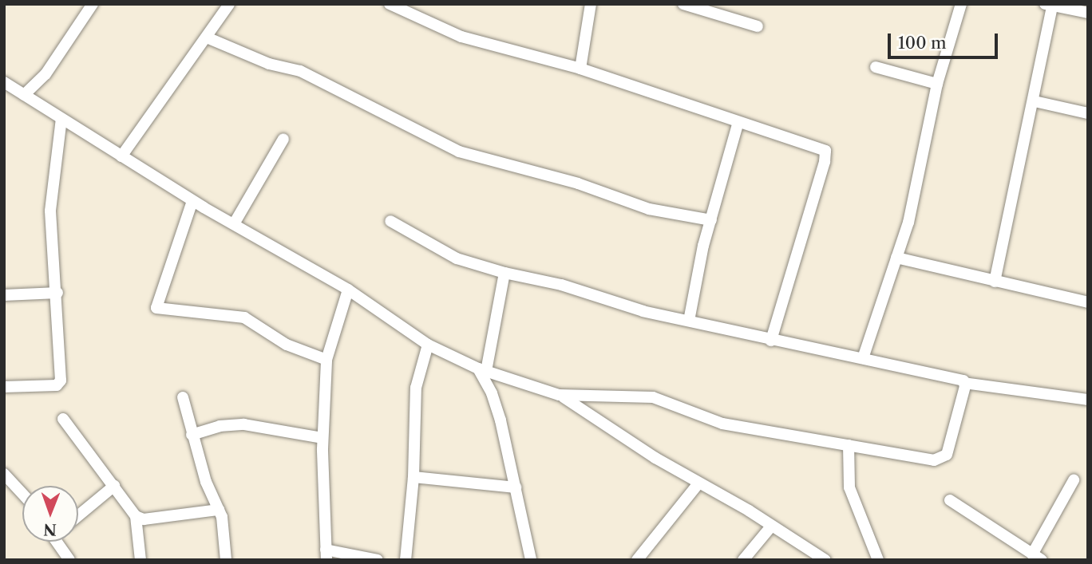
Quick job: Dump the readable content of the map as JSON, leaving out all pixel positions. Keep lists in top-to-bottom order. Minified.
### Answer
{"scale_bar":"100 m","north":"bottom"}
